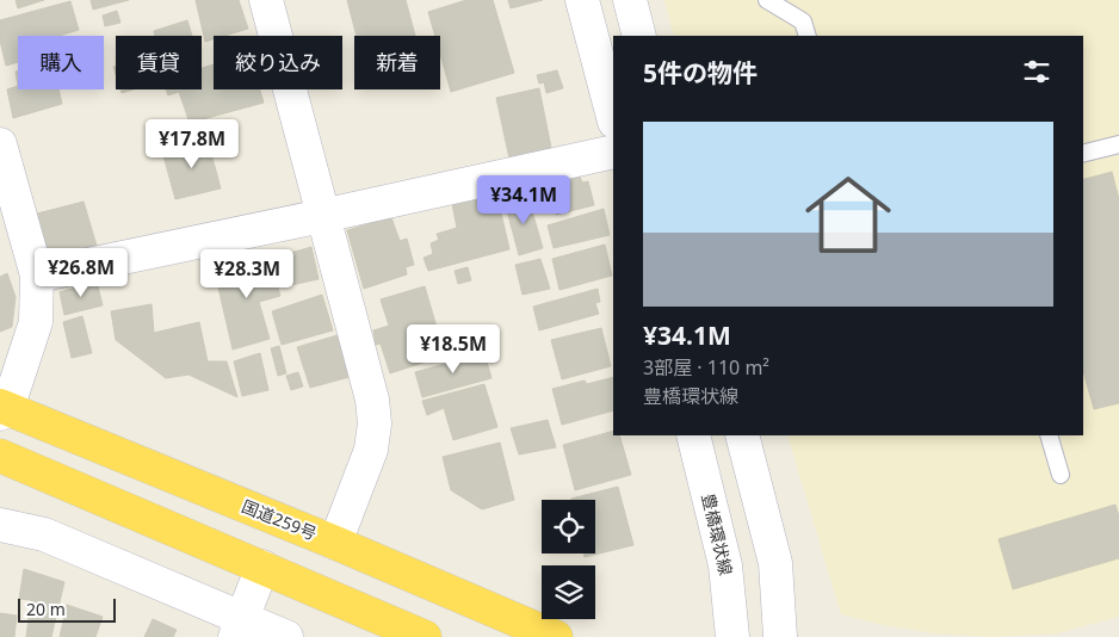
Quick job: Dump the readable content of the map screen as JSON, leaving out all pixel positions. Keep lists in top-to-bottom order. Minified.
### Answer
{"streets":{"highway":["国道259号"],"street":["豊橋環状線"]},"scale_bar":"20 m","page":{"chip":["購入","賃貸","絞り込み","新着"],"heading":"5件の物件","list":[{"name":"¥34.1M","note":"3部屋 · 110 m² · 豊橋環状線"}],"price":["¥17.8M","¥34.1M","¥26.8M","¥28.3M","¥18.5M"],"scale":"20 m"}}
